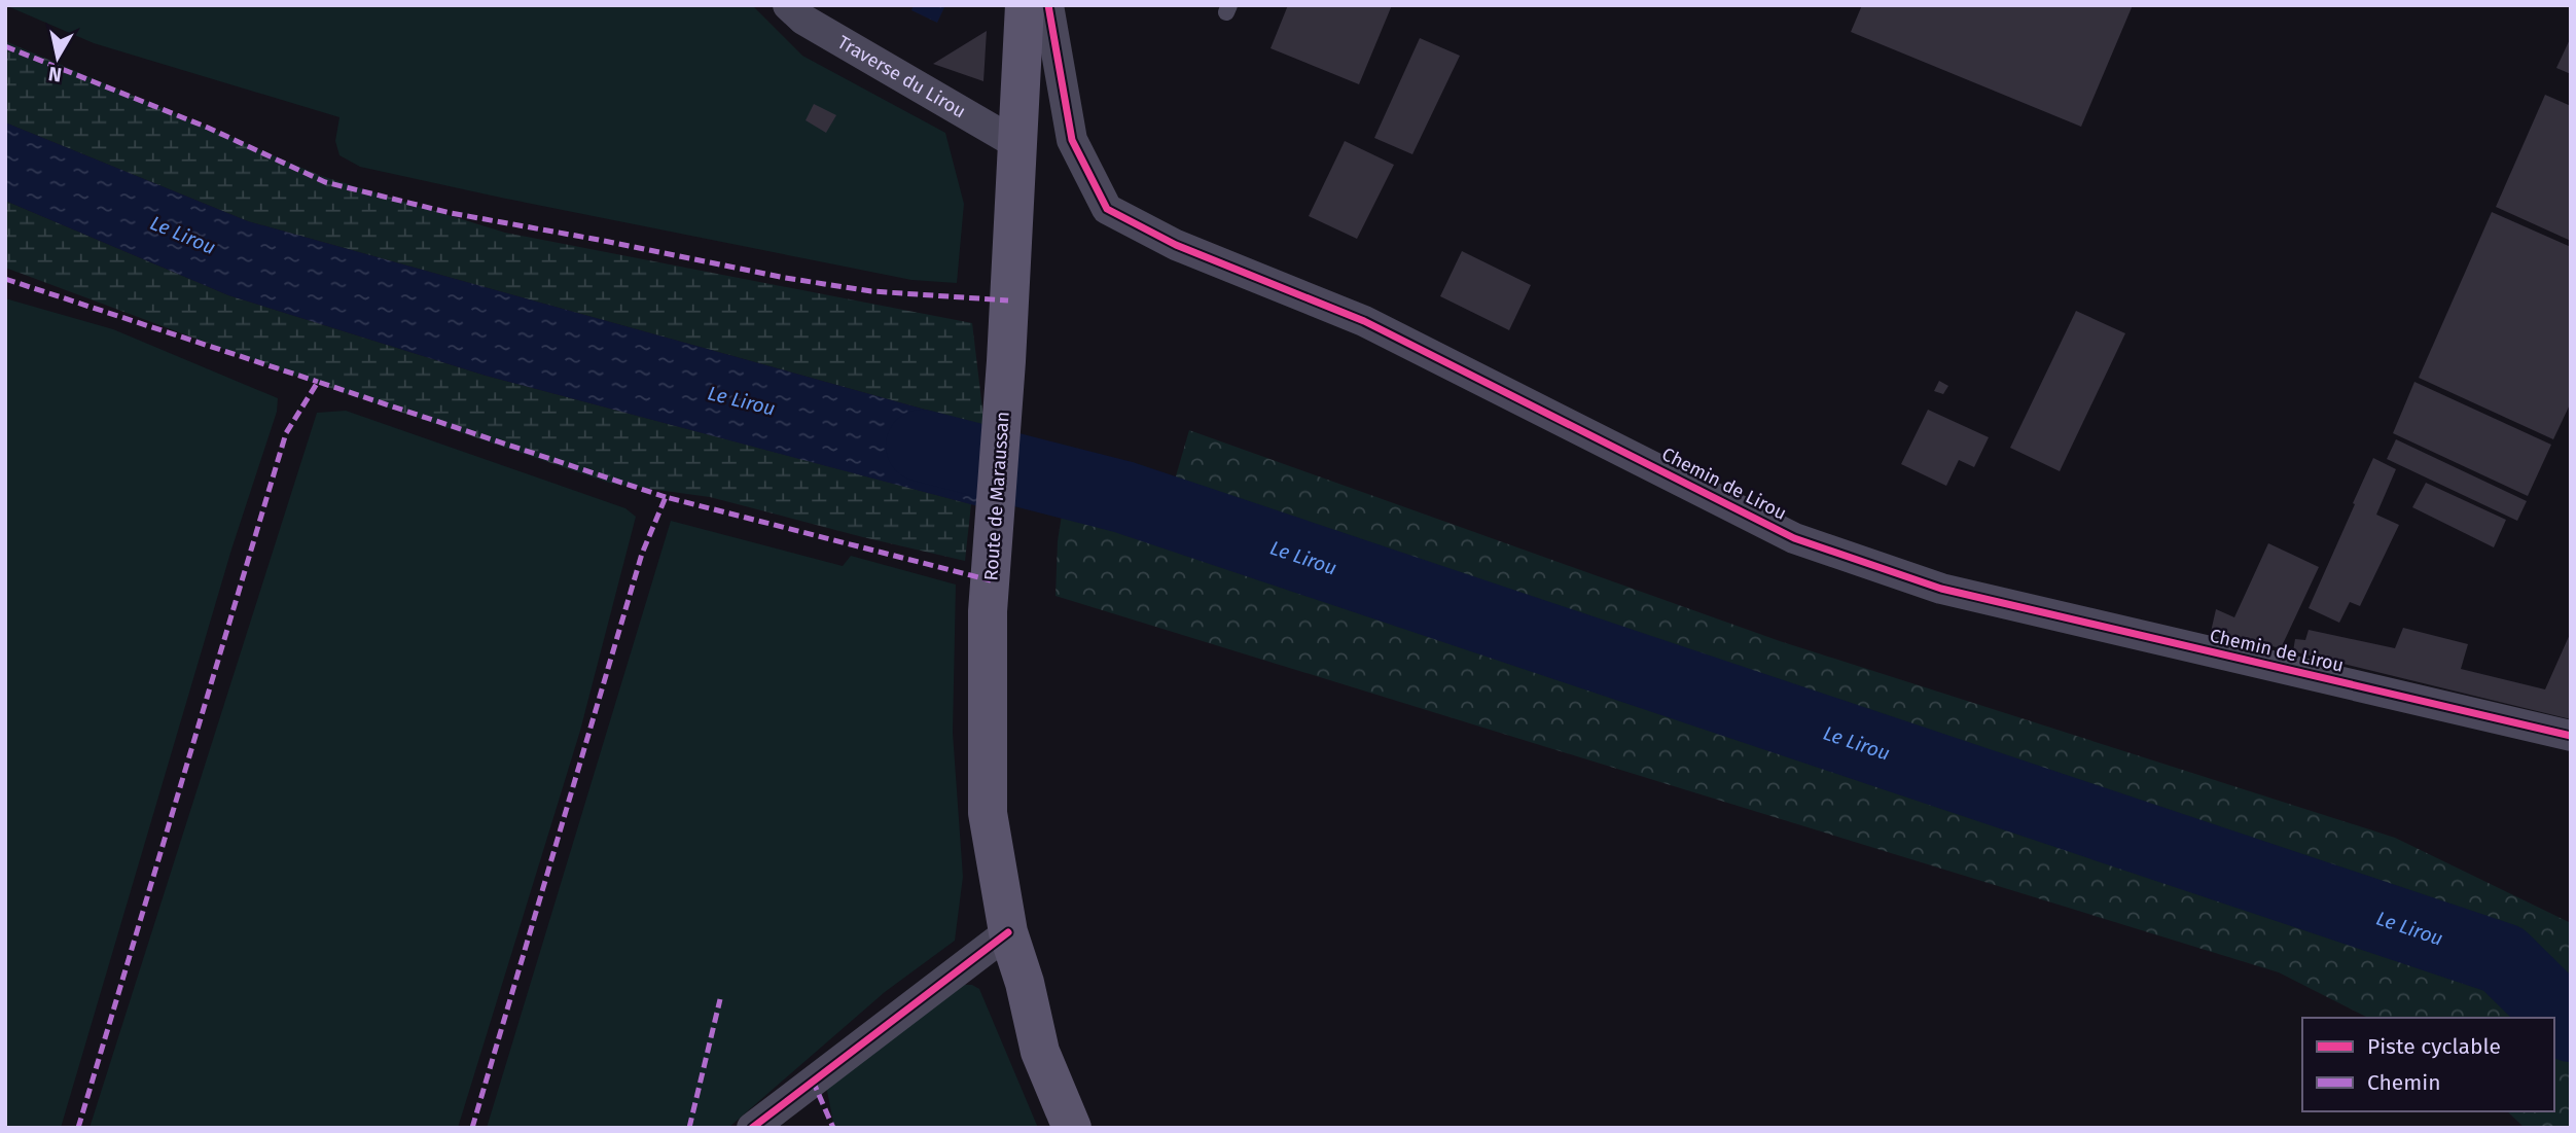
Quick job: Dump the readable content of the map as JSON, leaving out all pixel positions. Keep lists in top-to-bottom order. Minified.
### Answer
{"streets":{"main road":["Route de Maraussan"],"street":["Traverse du Lirou","Chemin de Lirou"]},"crossings":[["Traverse du Lirou","Route de Maraussan"]],"water":["Le Lirou"],"legend":["Piste cyclable","Chemin"],"north":"bottom"}
